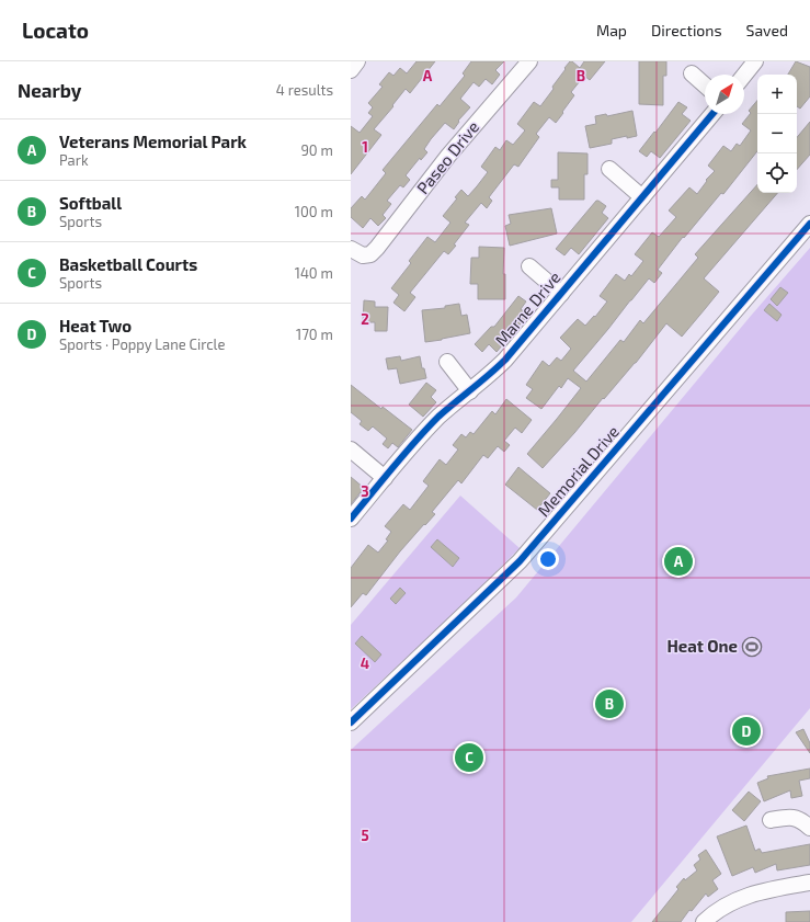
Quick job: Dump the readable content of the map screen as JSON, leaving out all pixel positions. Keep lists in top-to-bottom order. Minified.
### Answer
{"streets":{"street":["Paseo Drive","Marne Drive","Memorial Drive"]},"places":{"sports":["Heat One"]},"north":"top right","page":{"header":"Locato","nav":["Map","Directions","Saved"],"heading":["Nearby","4 results"],"map_buttons":["+","−"],"list":[{"mark":"A","name":"Veterans Memorial Park","note":"Park","value":"90 m"},{"mark":"B","name":"Softball","note":"Sports","value":"100 m"},{"mark":"C","name":"Basketball Courts","note":"Sports","value":"140 m"},{"mark":"D","name":"Heat Two","note":"Sports · Poppy Lane Circle","value":"170 m"}],"pins":["A","B","D","C"]},"grid":{"columns":["A","B"],"rows":["1","2","3","4","5"]}}
